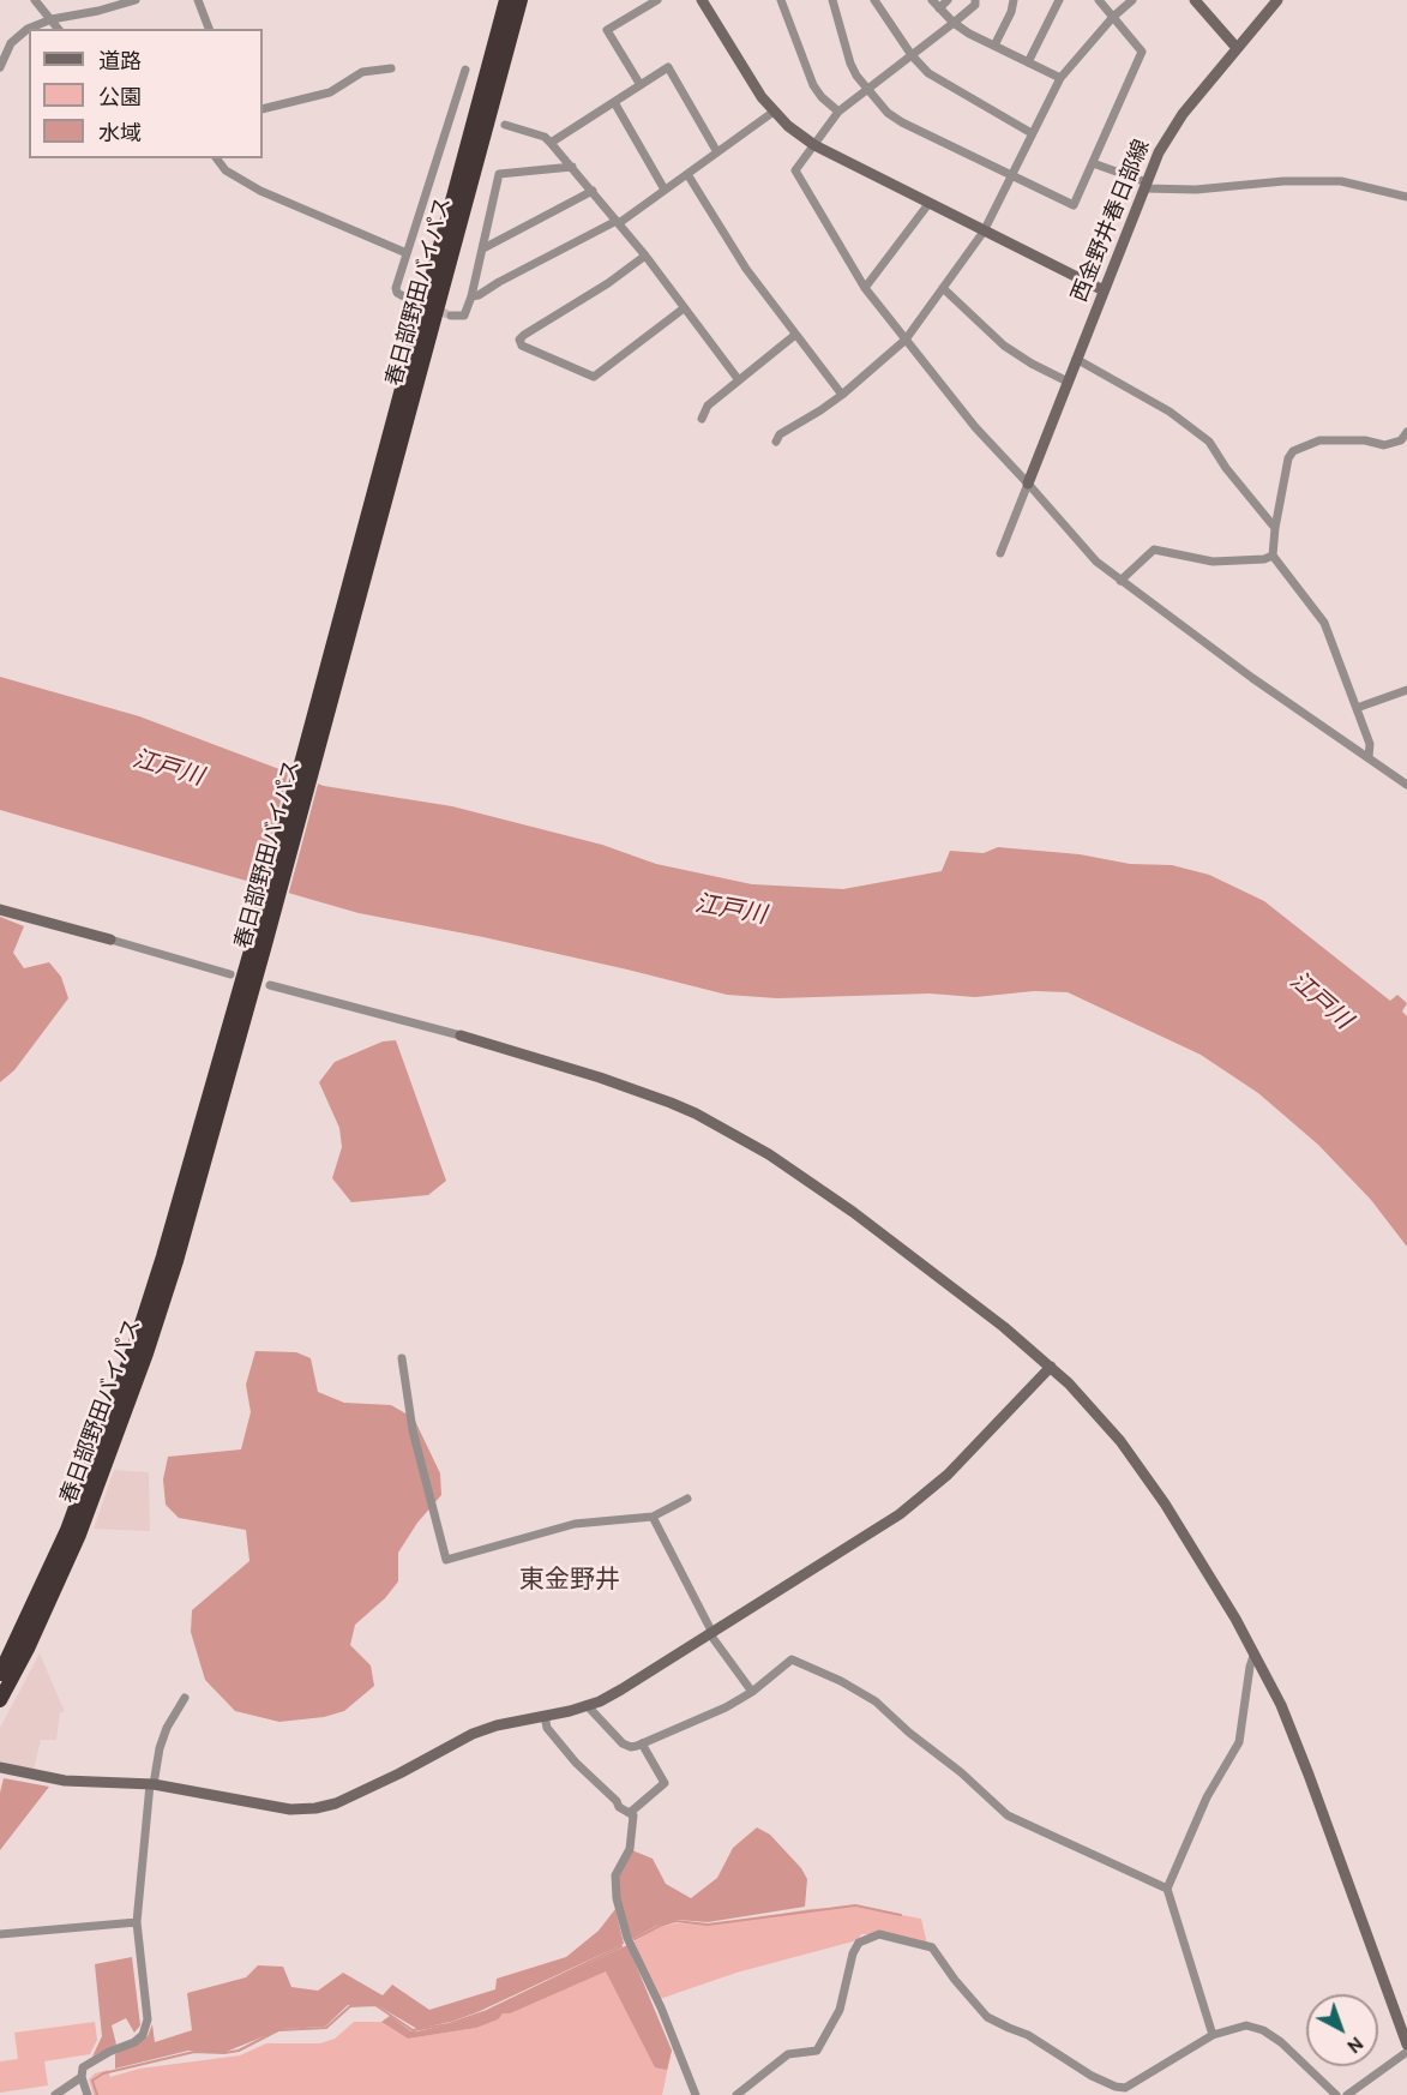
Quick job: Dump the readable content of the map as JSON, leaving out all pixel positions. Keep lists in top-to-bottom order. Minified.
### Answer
{"streets":{"highway":["春日部野田バイパス"],"street":["西金野井春日部線"]},"districts":["東金野井"],"water":["江戸川"],"legend":["道路","公園","水域"],"north":"bottom right"}
